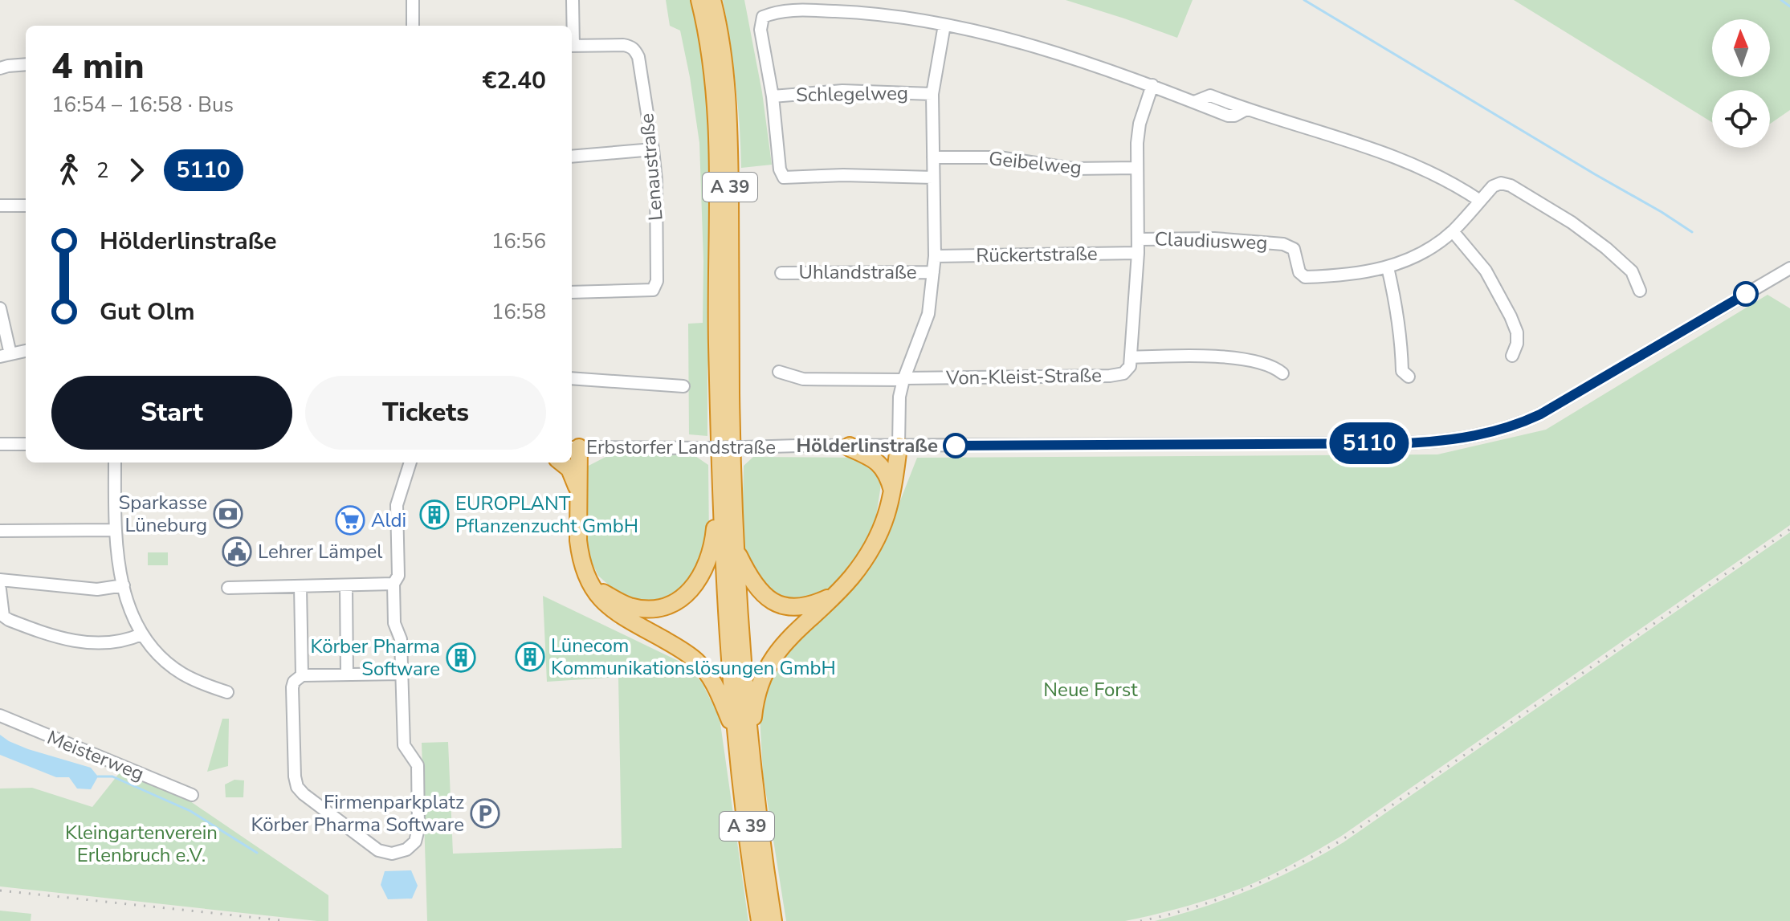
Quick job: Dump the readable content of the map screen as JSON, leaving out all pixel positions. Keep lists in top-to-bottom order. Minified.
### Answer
{"streets":{"highway":["A 39"],"street":["Schlegelweg","Geibelweg","Lenaustraße","Claudiusweg","Rückertstraße","Uhlandstraße","Von-Kleist-Straße","Erbstorfer Landstraße","Meisterweg"]},"crossings":[["A 39","Erbstorfer Landstraße"]],"parks":["Neue Forst","Kleingartenverein Erlenbruch e.V."],"places":{"other":["Hölderlinstraße"],"bank":["Sparkasse Lüneburg"],"building":["EUROPLANT Pflanzenzucht GmbH","Lünecom Kommunikationslösungen GmbH","Körber Pharma Software"],"supermarket":["Aldi"],"public building":["Lehrer Lämpel"],"parking":["Firmenparkplatz Körber Pharma Software"]},"lines":["bus line 5110"],"north":"top","page":{"on_map":"5110","heading":["4 min","16:54 – 16:58 · Bus","€2.40"],"legs":["2","5110"],"list":[{"name":"Hölderlinstraße","value":"16:56"},{"name":"Gut Olm","value":"16:58"}],"buttons":["Start","Tickets"]}}
